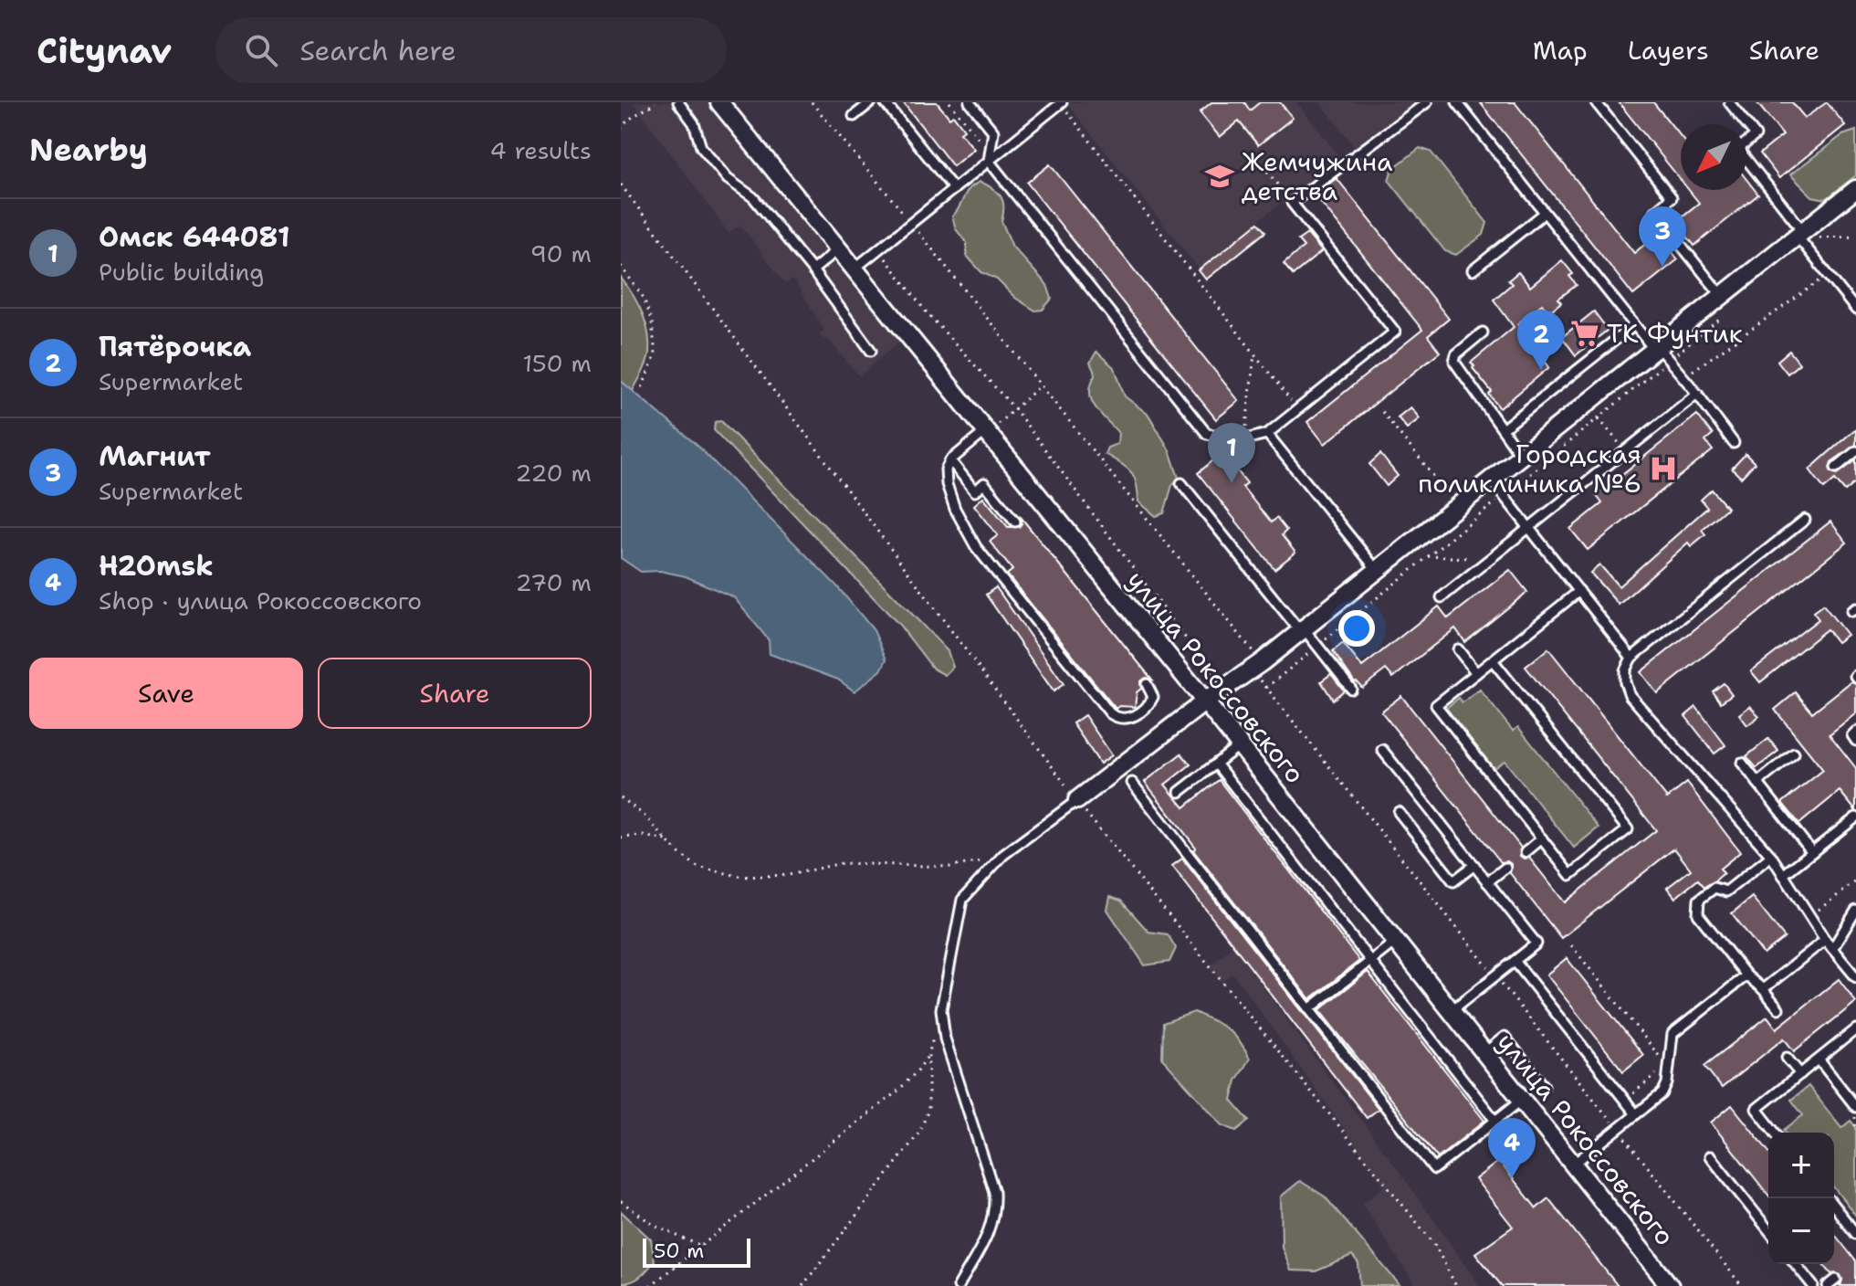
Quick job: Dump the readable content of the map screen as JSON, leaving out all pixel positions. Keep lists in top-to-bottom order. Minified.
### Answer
{"streets":{"street":["улица Рокоссовского"]},"places":{"school or university":["Жемчужина детства"],"supermarket":["ТК Фунтик"],"hospital":["Городская поликлиника №6"]},"scale_bar":"50 m","north":"bottom left","page":{"header":"Citynav","search":"Search here","nav":["Map","Layers","Share"],"heading":["Nearby","4 results"],"list":[{"mark":"1","name":"Омск 644081","note":"Public building","value":"90 m"},{"mark":"2","name":"Пятёрочка","note":"Supermarket","value":"150 m"},{"mark":"3","name":"Магнит","note":"Supermarket","value":"220 m"},{"mark":"4","name":"H2Omsk","note":"Shop · улица Рокоссовского","value":"270 m"}],"pins":["3","2","1","4"],"buttons":["Save","Share"],"map_buttons":["+","−"],"scale":"50 m"}}
